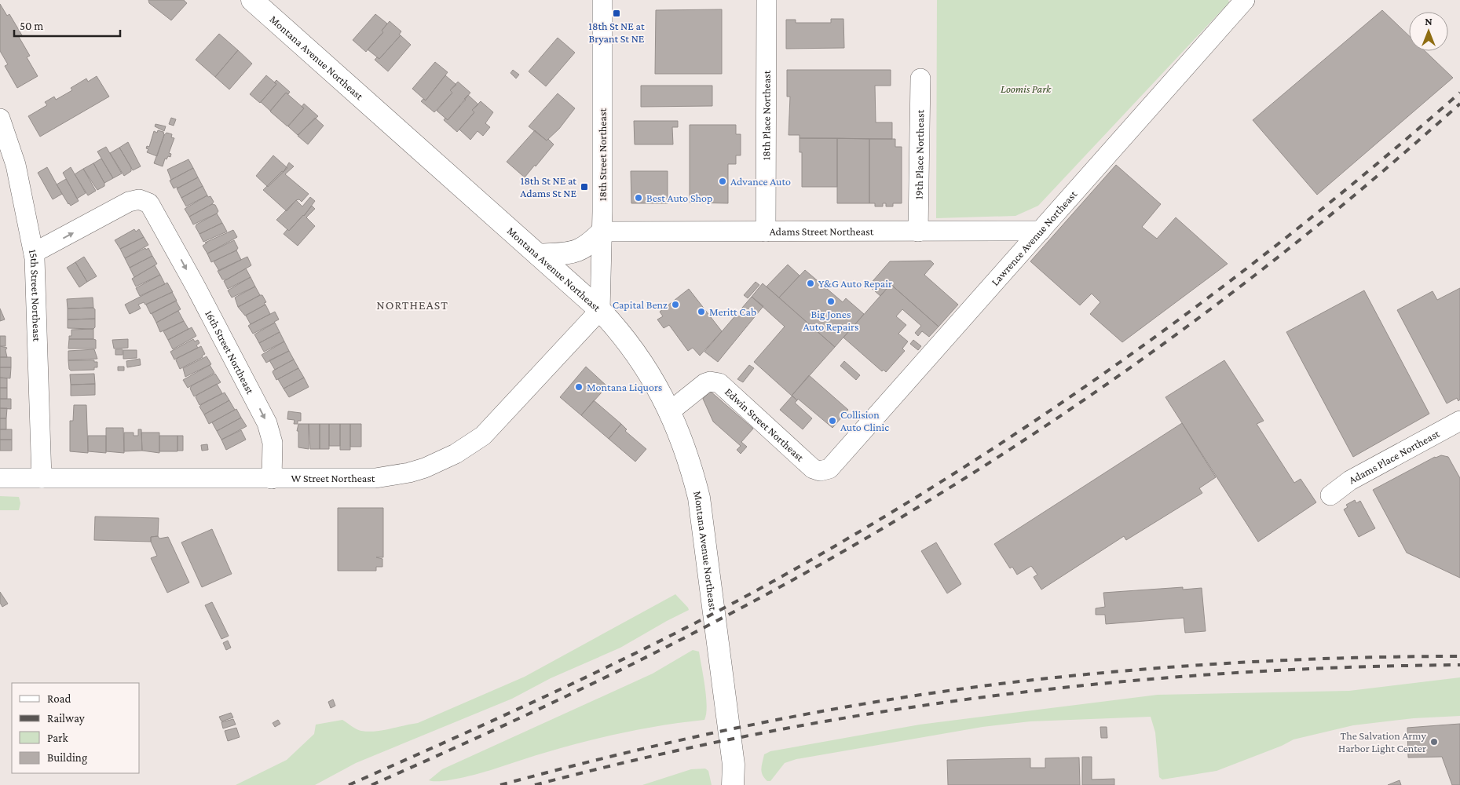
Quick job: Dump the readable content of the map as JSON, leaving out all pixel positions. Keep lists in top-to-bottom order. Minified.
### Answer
{"streets":{"main road":["Montana Avenue Northeast"],"street":["18th Place Northeast","18th Street Northeast","19th Place Northeast","Adams Street Northeast","Lawrence Avenue Northeast","15th Street Northeast","16th Street Northeast","Edwin Street Northeast","Adams Place Northeast","W Street Northeast"]},"crossings":[["Montana Avenue Northeast","18th Street Northeast"],["Montana Avenue Northeast","Edwin Street Northeast"],["Montana Avenue Northeast","W Street Northeast"],["18th Place Northeast","Adams Street Northeast"],["18th Street Northeast","Adams Street Northeast"],["18th Street Northeast","W Street Northeast"],["19th Place Northeast","Adams Street Northeast"],["Adams Street Northeast","Lawrence Avenue Northeast"],["Lawrence Avenue Northeast","Edwin Street Northeast"],["15th Street Northeast","16th Street Northeast"],["15th Street Northeast","W Street Northeast"],["16th Street Northeast","W Street Northeast"]],"districts":["NORTHEAST"],"parks":["Loomis Park"],"places":{"transit":["18th St NE at Bryant St NE","18th St NE at Adams St NE"],"other":["Advance Auto","Best Auto Shop","Y&G Auto Repair","Big Jones Auto Repairs","Capital Benz","Meritt Cab","Montana Liquors","Collision Auto Clinic","The Salvation Army Harbor Light Center"]},"legend":["Road","Railway","Park","Building"],"scale_bar":"50 m","north":"top"}
